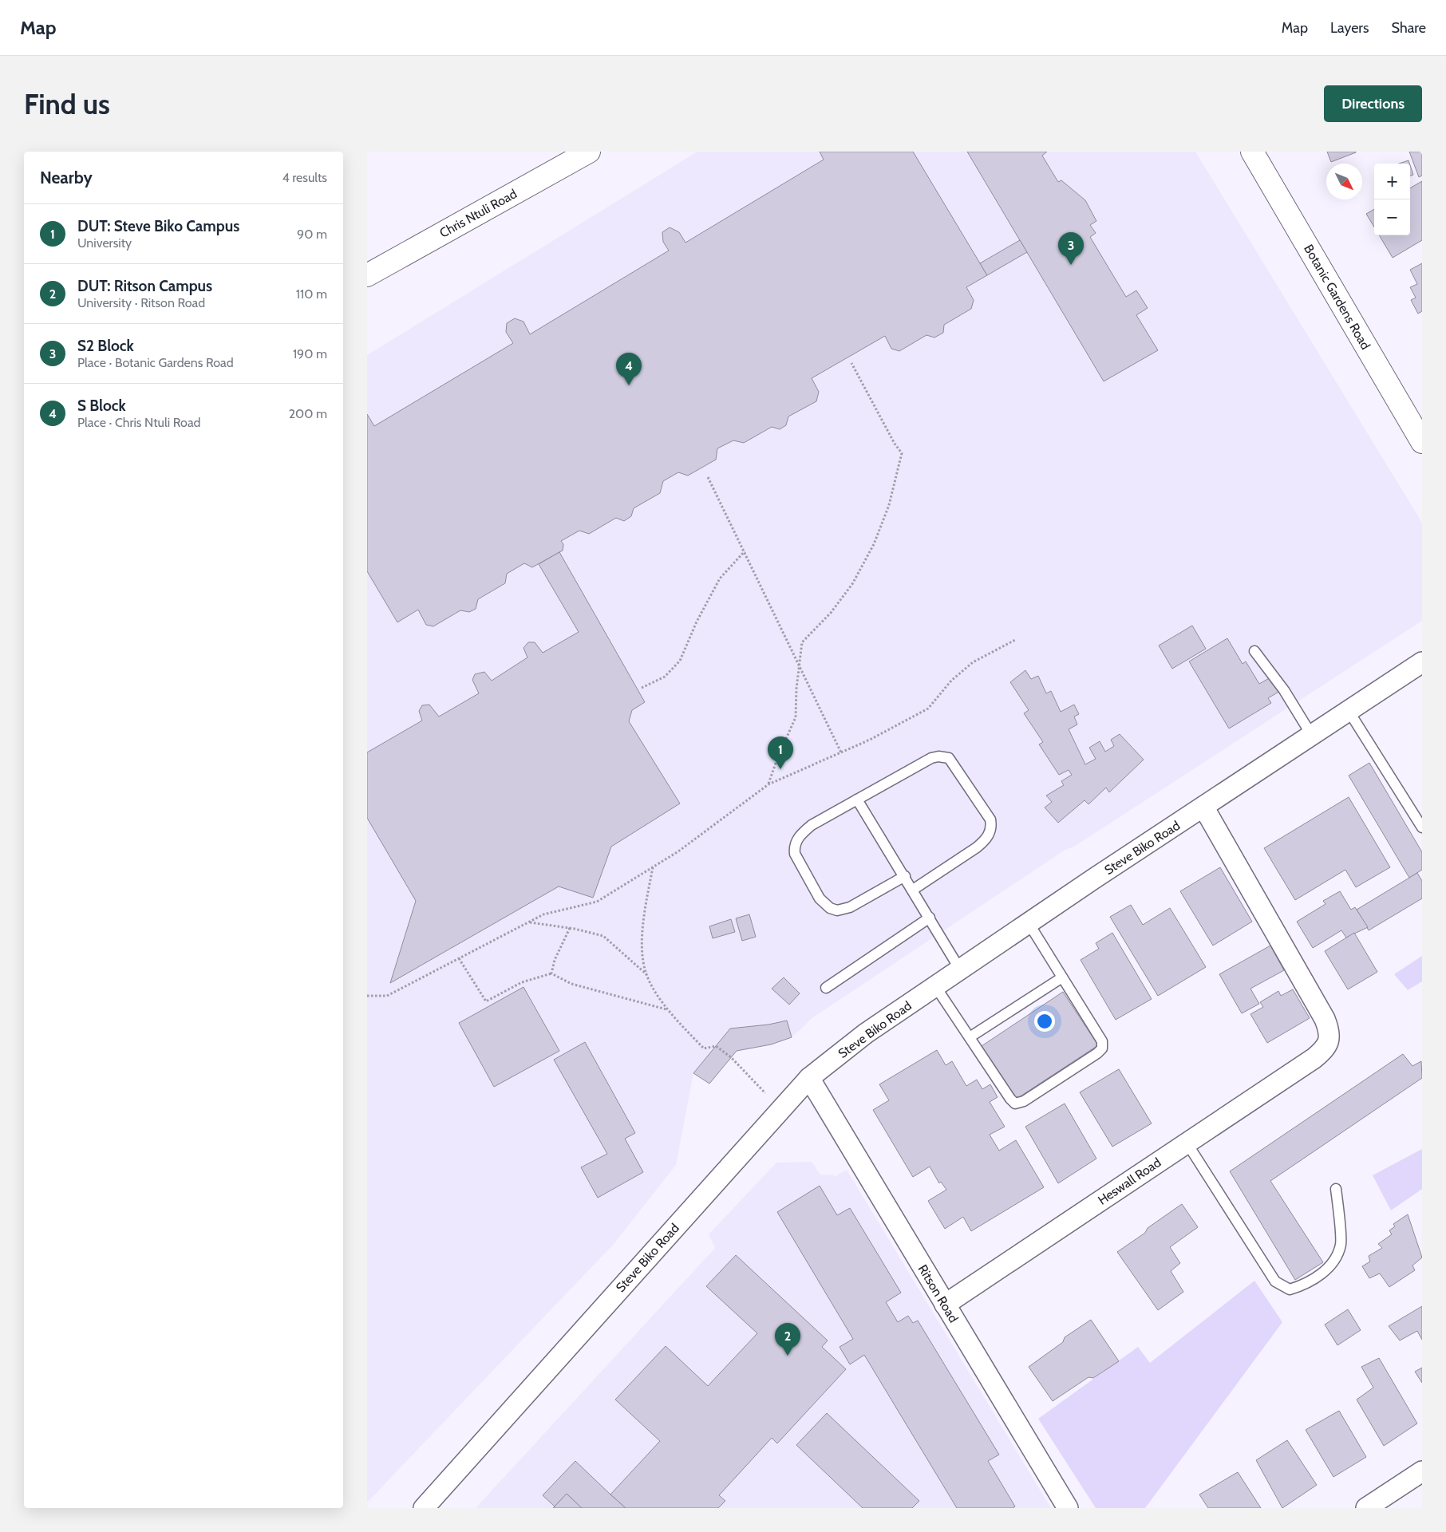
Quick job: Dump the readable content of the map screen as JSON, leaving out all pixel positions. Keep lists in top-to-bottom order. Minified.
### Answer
{"streets":{"main road":["Chris Ntuli Road","Botanic Gardens Road"],"street":["Steve Biko Road","Heswall Road","Ritson Road"]},"crossings":[["Steve Biko Road","Heswall Road"],["Steve Biko Road","Ritson Road"],["Heswall Road","Ritson Road"]],"north":"bottom right","page":{"header":"Map","nav":["Map","Layers","Share"],"buttons":"Directions","title":"Find us","heading":["Nearby","4 results"],"map_buttons":["+","−"],"list":[{"mark":"1","name":"DUT: Steve Biko Campus","note":"University","value":"90 m"},{"mark":"2","name":"DUT: Ritson Campus","note":"University · Ritson Road","value":"110 m"},{"mark":"3","name":"S2 Block","note":"Place · Botanic Gardens Road","value":"190 m"},{"mark":"4","name":"S Block","note":"Place · Chris Ntuli Road","value":"200 m"}],"pins":["3","4","1","2"]}}
